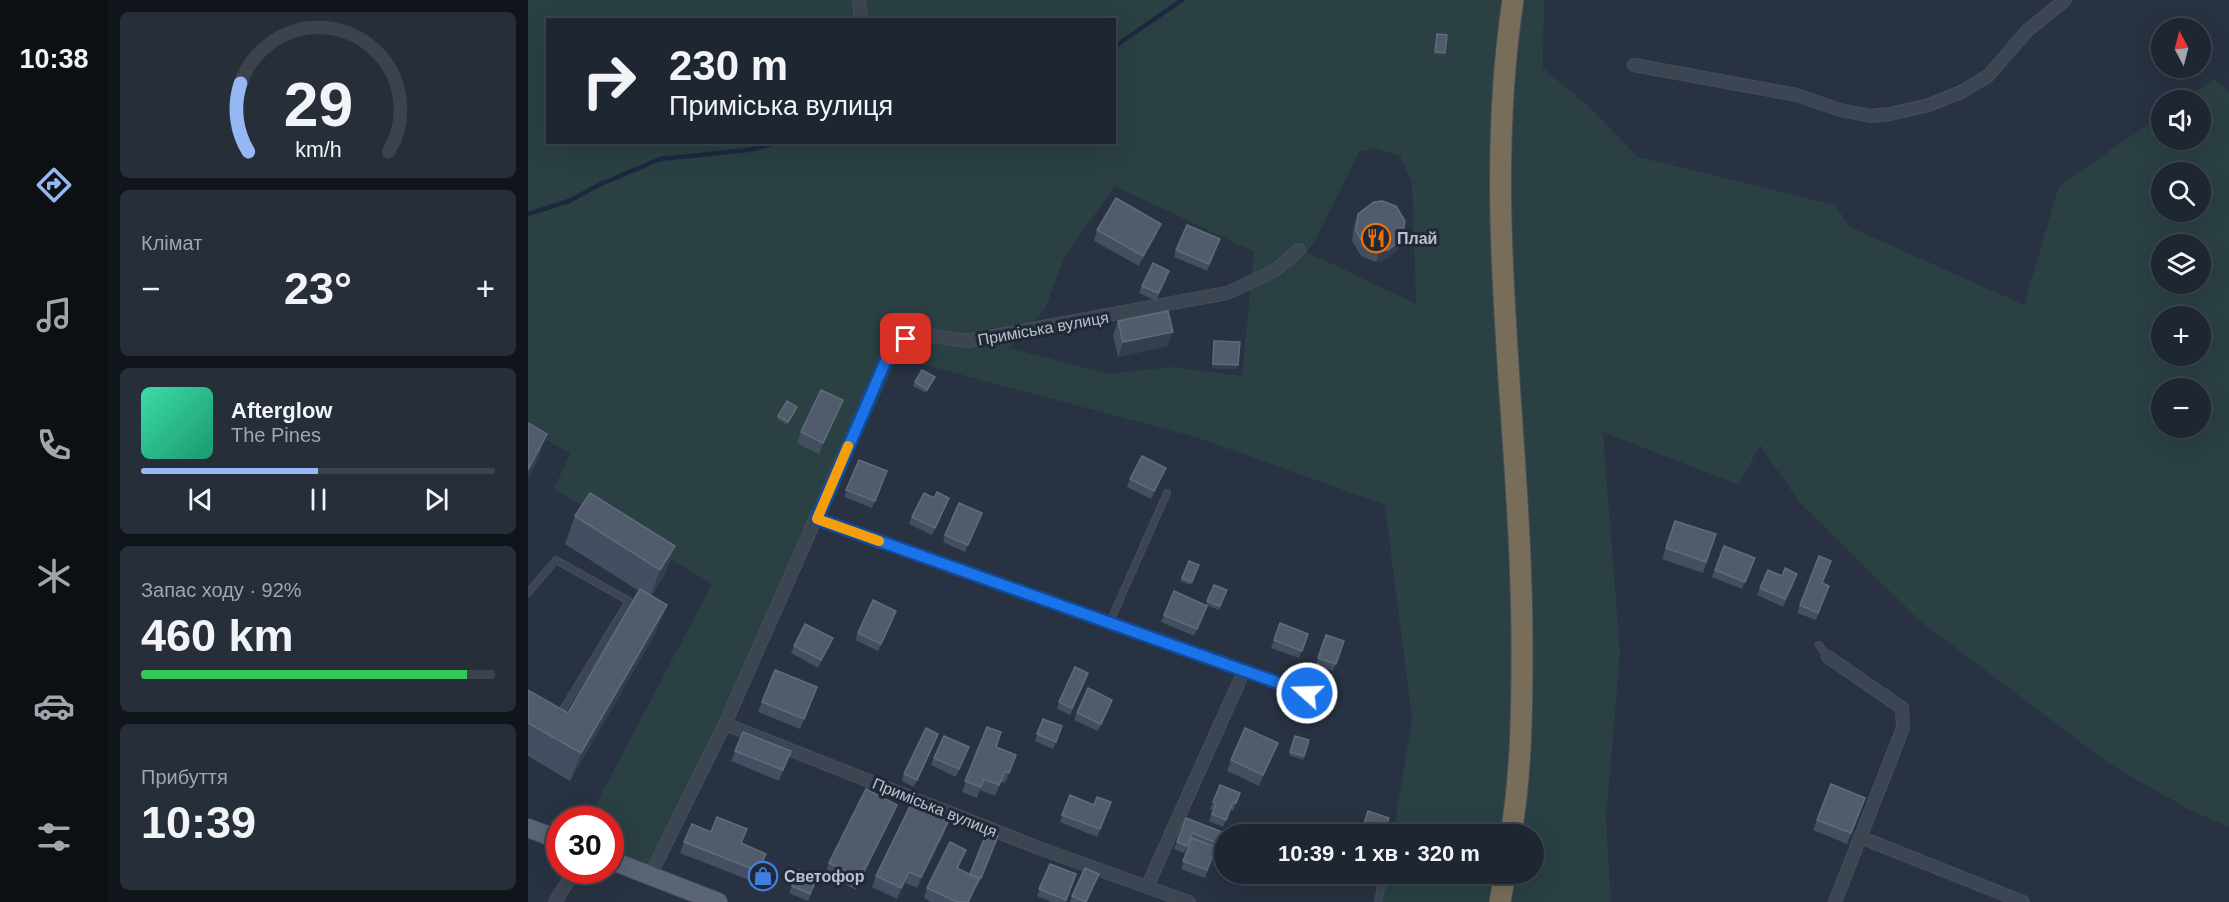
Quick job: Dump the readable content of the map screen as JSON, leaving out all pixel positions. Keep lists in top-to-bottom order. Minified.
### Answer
{"streets":{"street":["Приміська вулиця"]},"places":{"restaurant":["Плай"],"shop":["Светофор"]},"north":"top","page":{"tabs":"10:38","map_buttons":["+","−"],"turn":["230 m","Приміська вулиця"],"tile":["Клімат",["Запас ходу · 92%","460 km"],["Прибуття","10:39"]],"heat":["−","23°","+"],"song":["Afterglow","The Pines"],"limit":"30","trip":"10:39 · 1 хв · 320 m","gauge":["29","km/h"]}}
